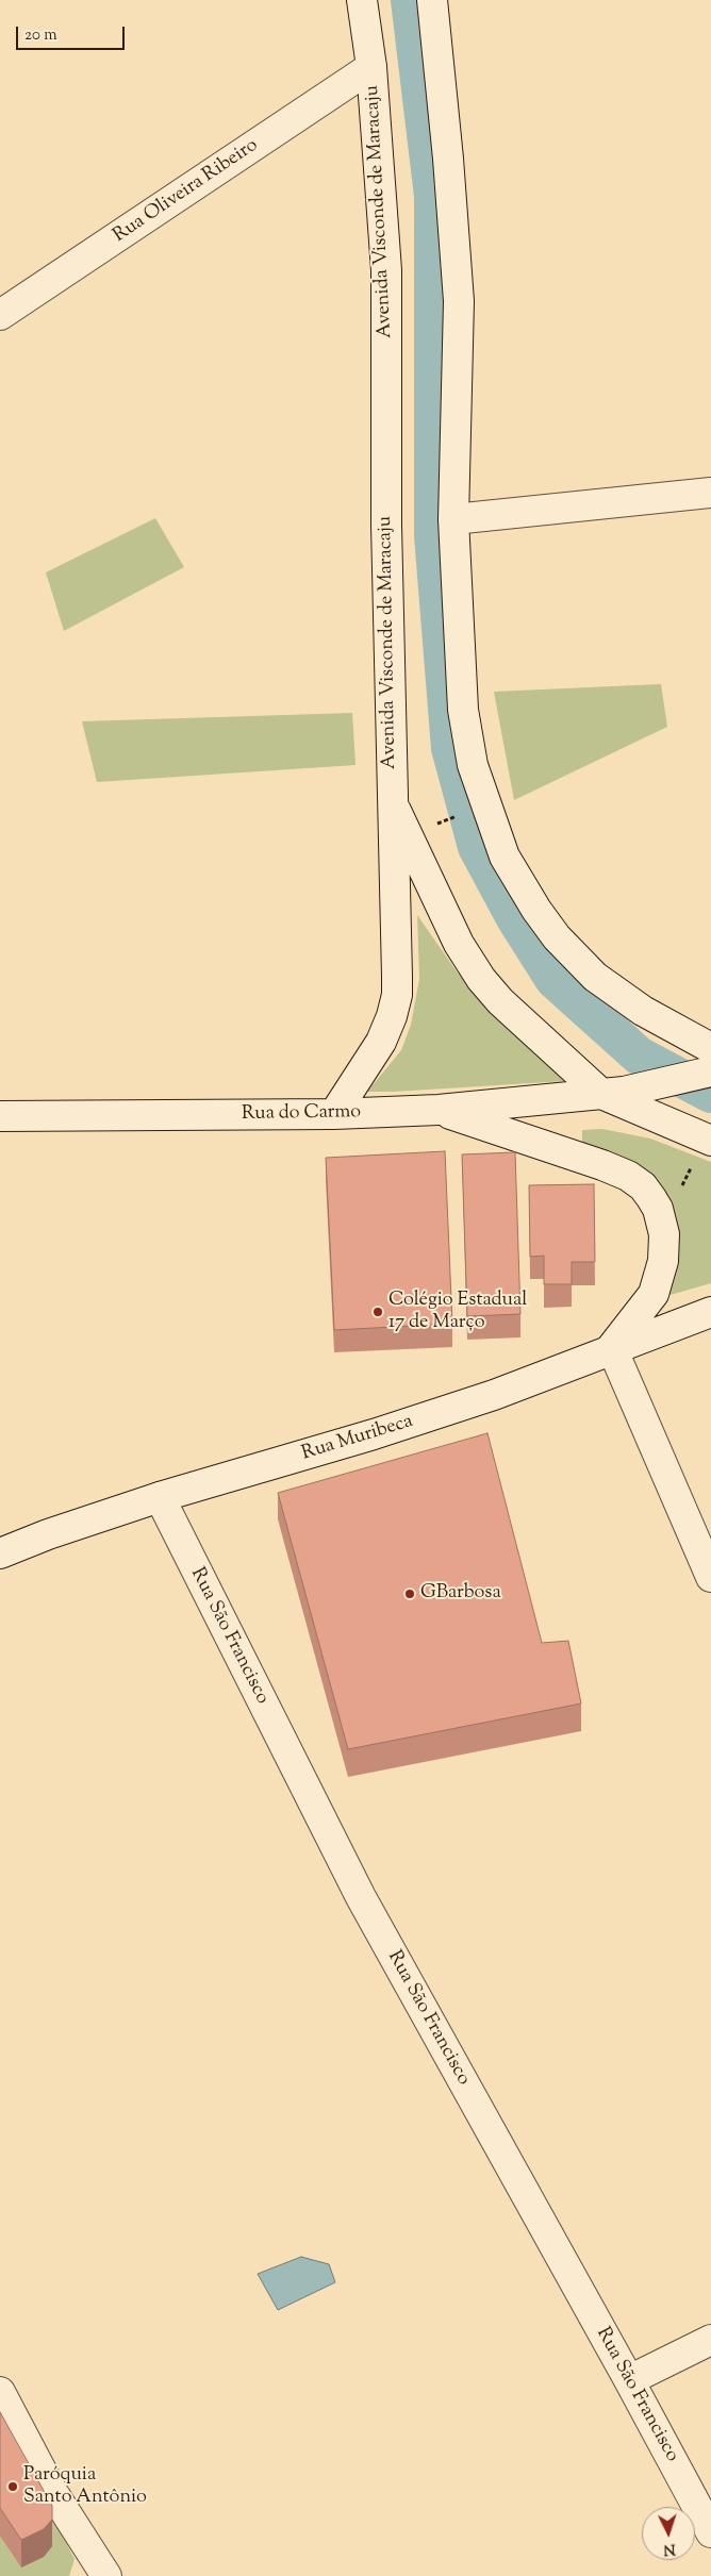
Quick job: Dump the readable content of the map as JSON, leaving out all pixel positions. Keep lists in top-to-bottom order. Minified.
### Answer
{"streets":{"street":["Rua Oliveira Ribeiro","Avenida Visconde de Maracaju","Rua do Carmo","Rua Muribeca","Rua São Francisco"]},"crossings":[["Rua Oliveira Ribeiro","Avenida Visconde de Maracaju"],["Avenida Visconde de Maracaju","Rua do Carmo"],["Rua Muribeca","Rua São Francisco"]],"places":["Colégio Estadual 17 de Março","GBarbosa","Paróquia Santo Antônio"],"scale_bar":"20 m","north":"bottom"}
